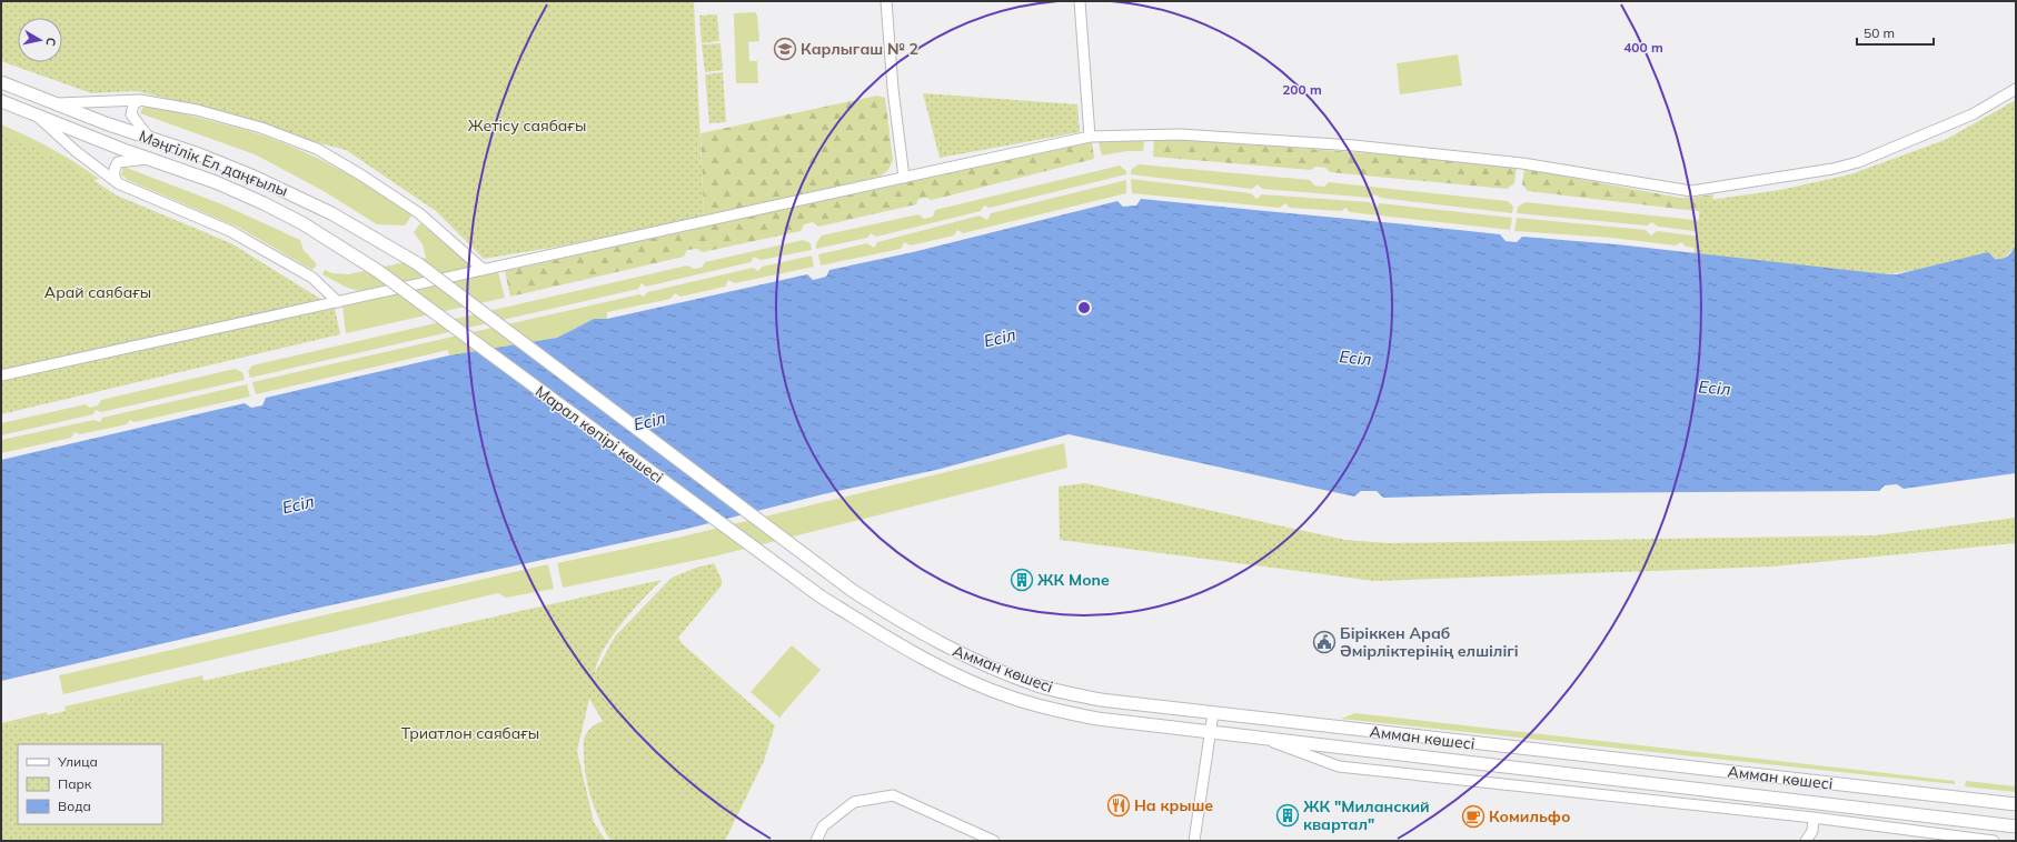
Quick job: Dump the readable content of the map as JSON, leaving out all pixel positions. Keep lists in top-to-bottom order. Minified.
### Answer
{"streets":{"main road":["Мәңгілік Ел даңғылы","Марал көпірі көшесі","Амман көшесі"]},"crossings":[["Мәңгілік Ел даңғылы","Марал көпірі көшесі"],["Марал көпірі көшесі","Амман көшесі"]],"water":["Есіл"],"parks":["Жетісу саябағы","Арай саябағы","Триатлон саябағы"],"places":{"school or university":["Карлыгаш № 2"],"building":["ЖК Mone","ЖК \"Миланский квартал\""],"public building":["Біріккен Араб Әмірліктерінің елшілігі"],"restaurant":["На крыше"],"cafe":["Комильфо"]},"legend":["Улица","Парк","Вода"],"scale_bar":"50 m","north":"right","rings":["400 m","200 m"]}
